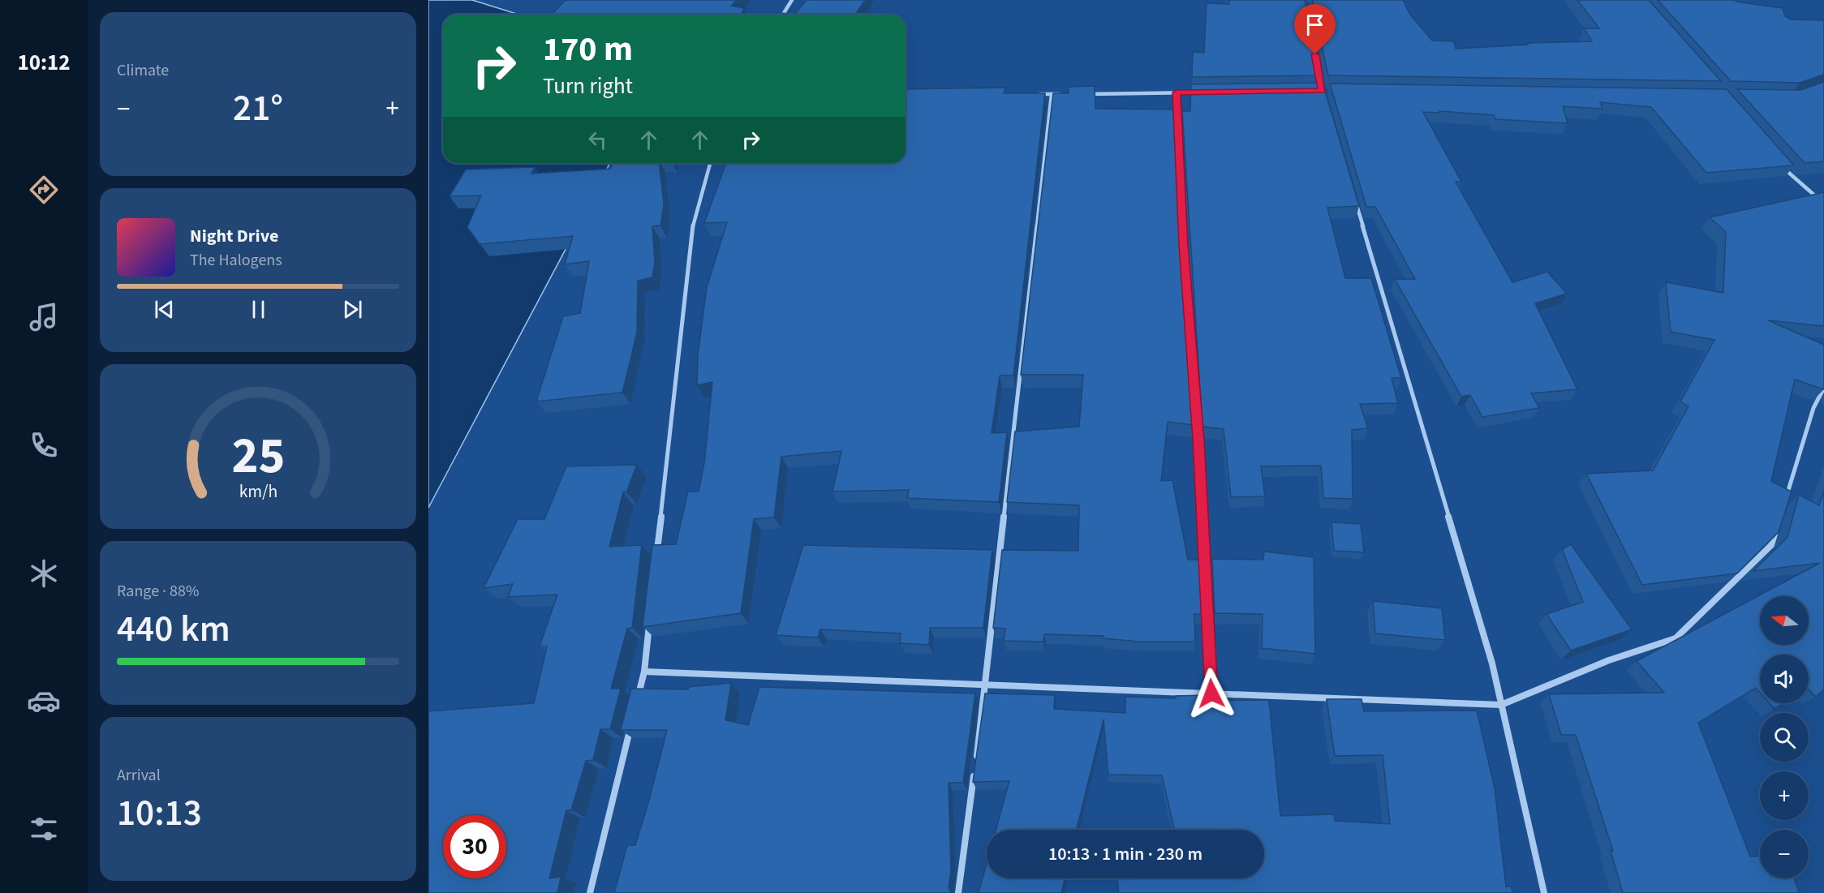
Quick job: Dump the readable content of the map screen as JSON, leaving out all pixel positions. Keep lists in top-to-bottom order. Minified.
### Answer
{"north":"left","page":{"tabs":"10:12","tile":["Climate",["Range · 88%","440 km"],["Arrival","10:13"]],"turn":["170 m","Turn right"],"heat":["−","21°","+"],"song":["Night Drive","The Halogens"],"map_buttons":["+","−"],"limit":"30","trip":"10:13 · 1 min · 230 m","gauge":["25","km/h"]}}
